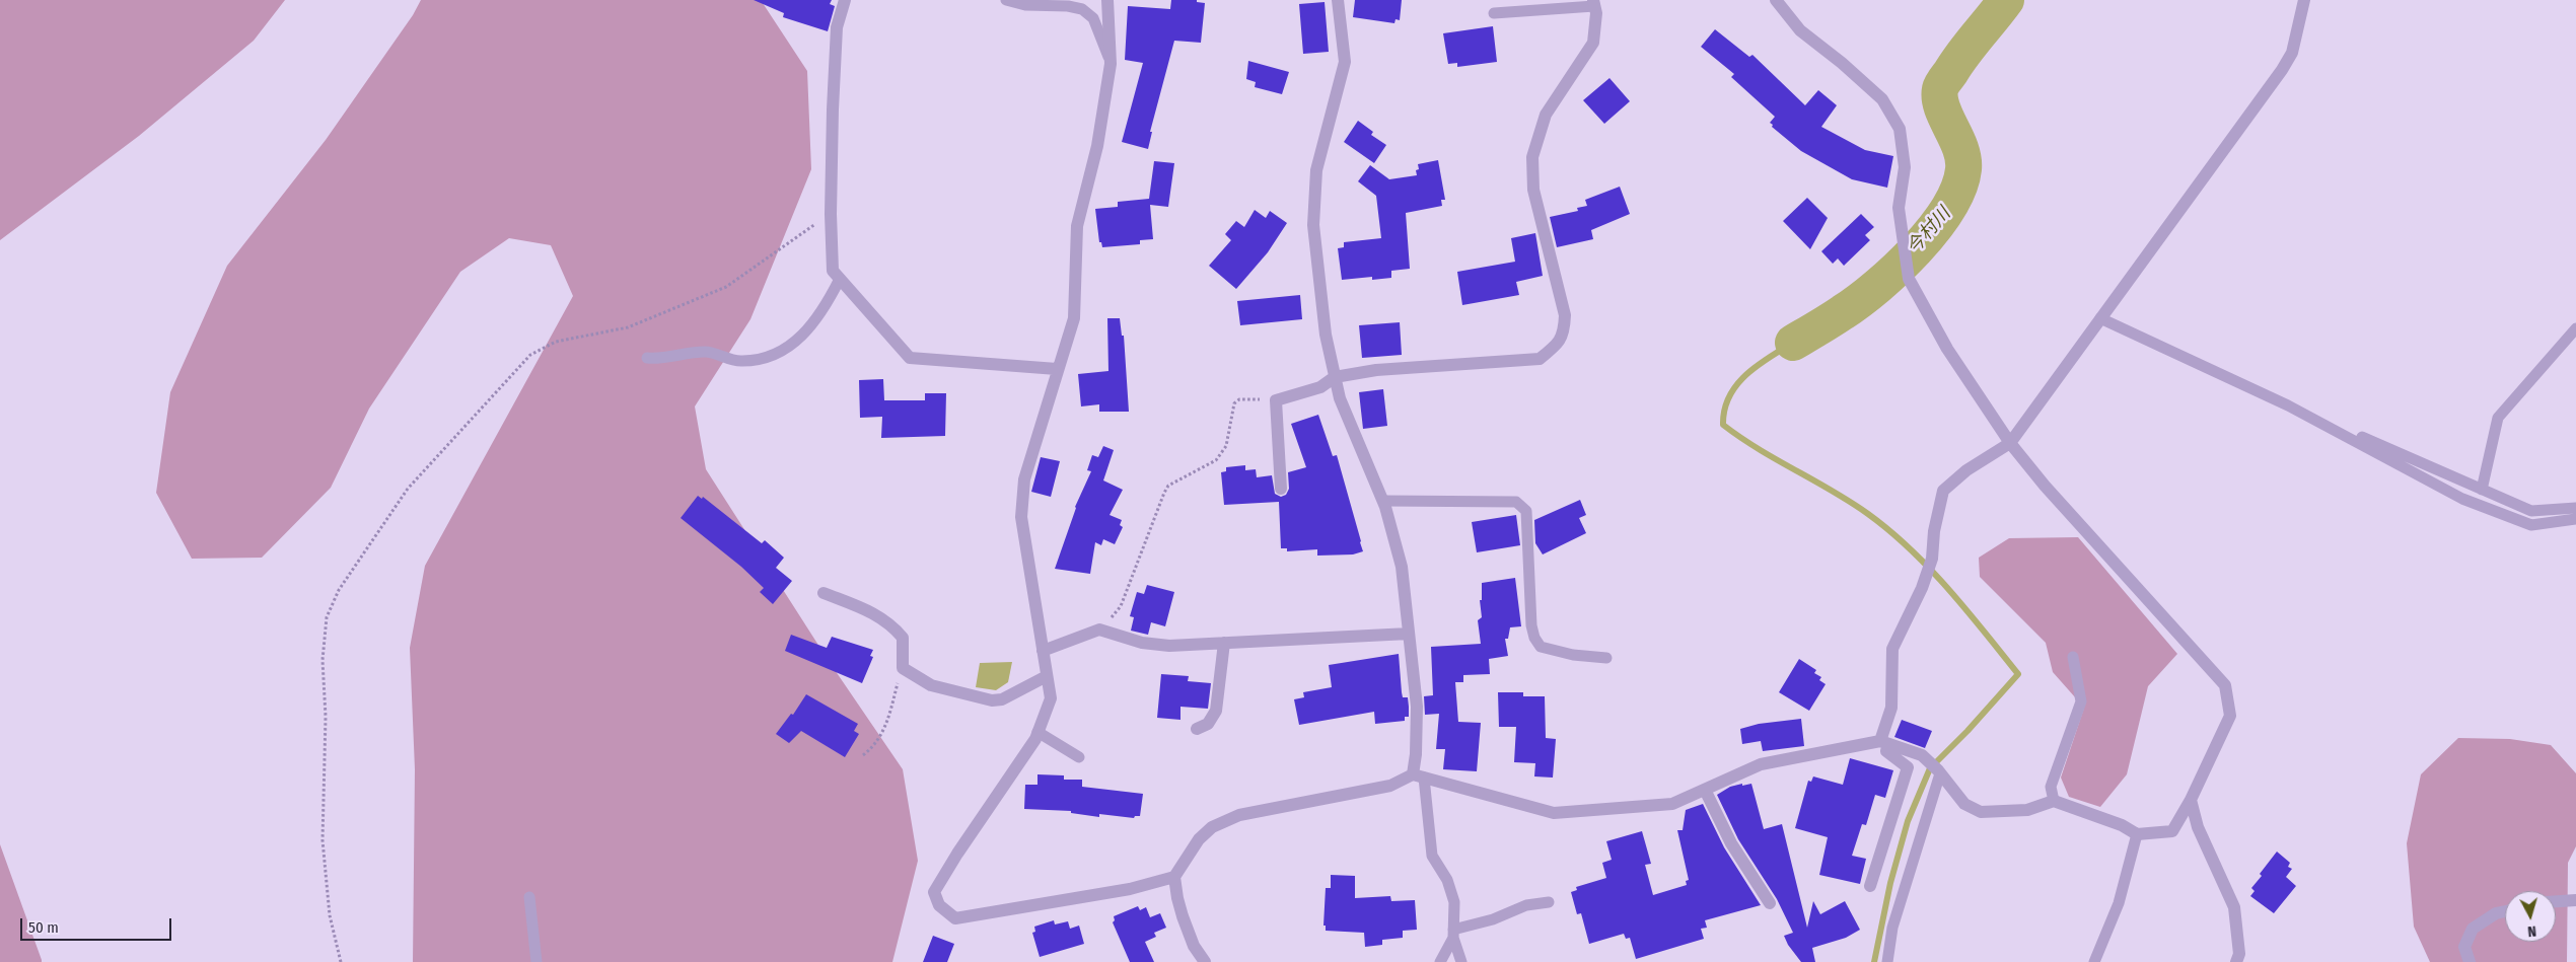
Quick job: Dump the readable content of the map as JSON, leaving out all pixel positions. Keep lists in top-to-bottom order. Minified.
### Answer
{"water":["今村川"],"scale_bar":"50 m","north":"bottom"}
